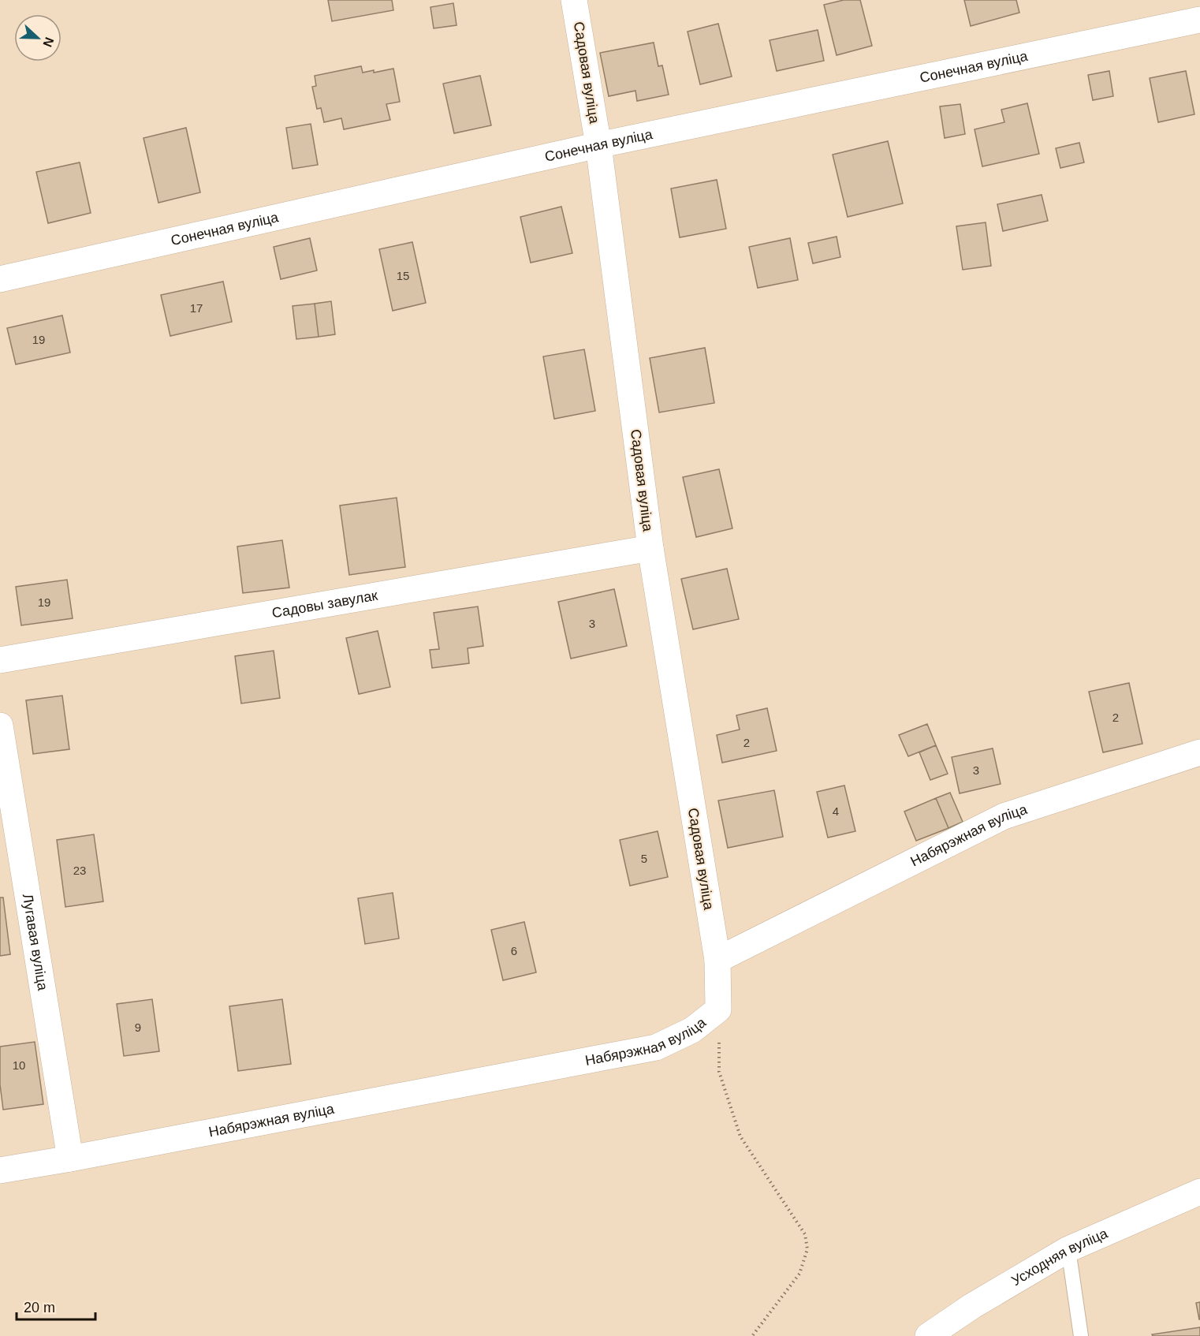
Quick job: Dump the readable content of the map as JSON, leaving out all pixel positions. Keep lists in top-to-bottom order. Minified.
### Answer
{"streets":{"street":["Сонечная вуліца","Садовая вуліца","Садовы завулак","Набярэжная вуліца","Лугавая вуліца","Усходняя вуліца"]},"crossings":[["Сонечная вуліца","Садовая вуліца"],["Садовая вуліца","Садовы завулак"],["Садовая вуліца","Набярэжная вуліца"],["Набярэжная вуліца","Лугавая вуліца"]],"house_numbers":["15","17","19","19","3","2","2","3","4","5","23","6","9","10"],"scale_bar":"20 m","north":"right"}
